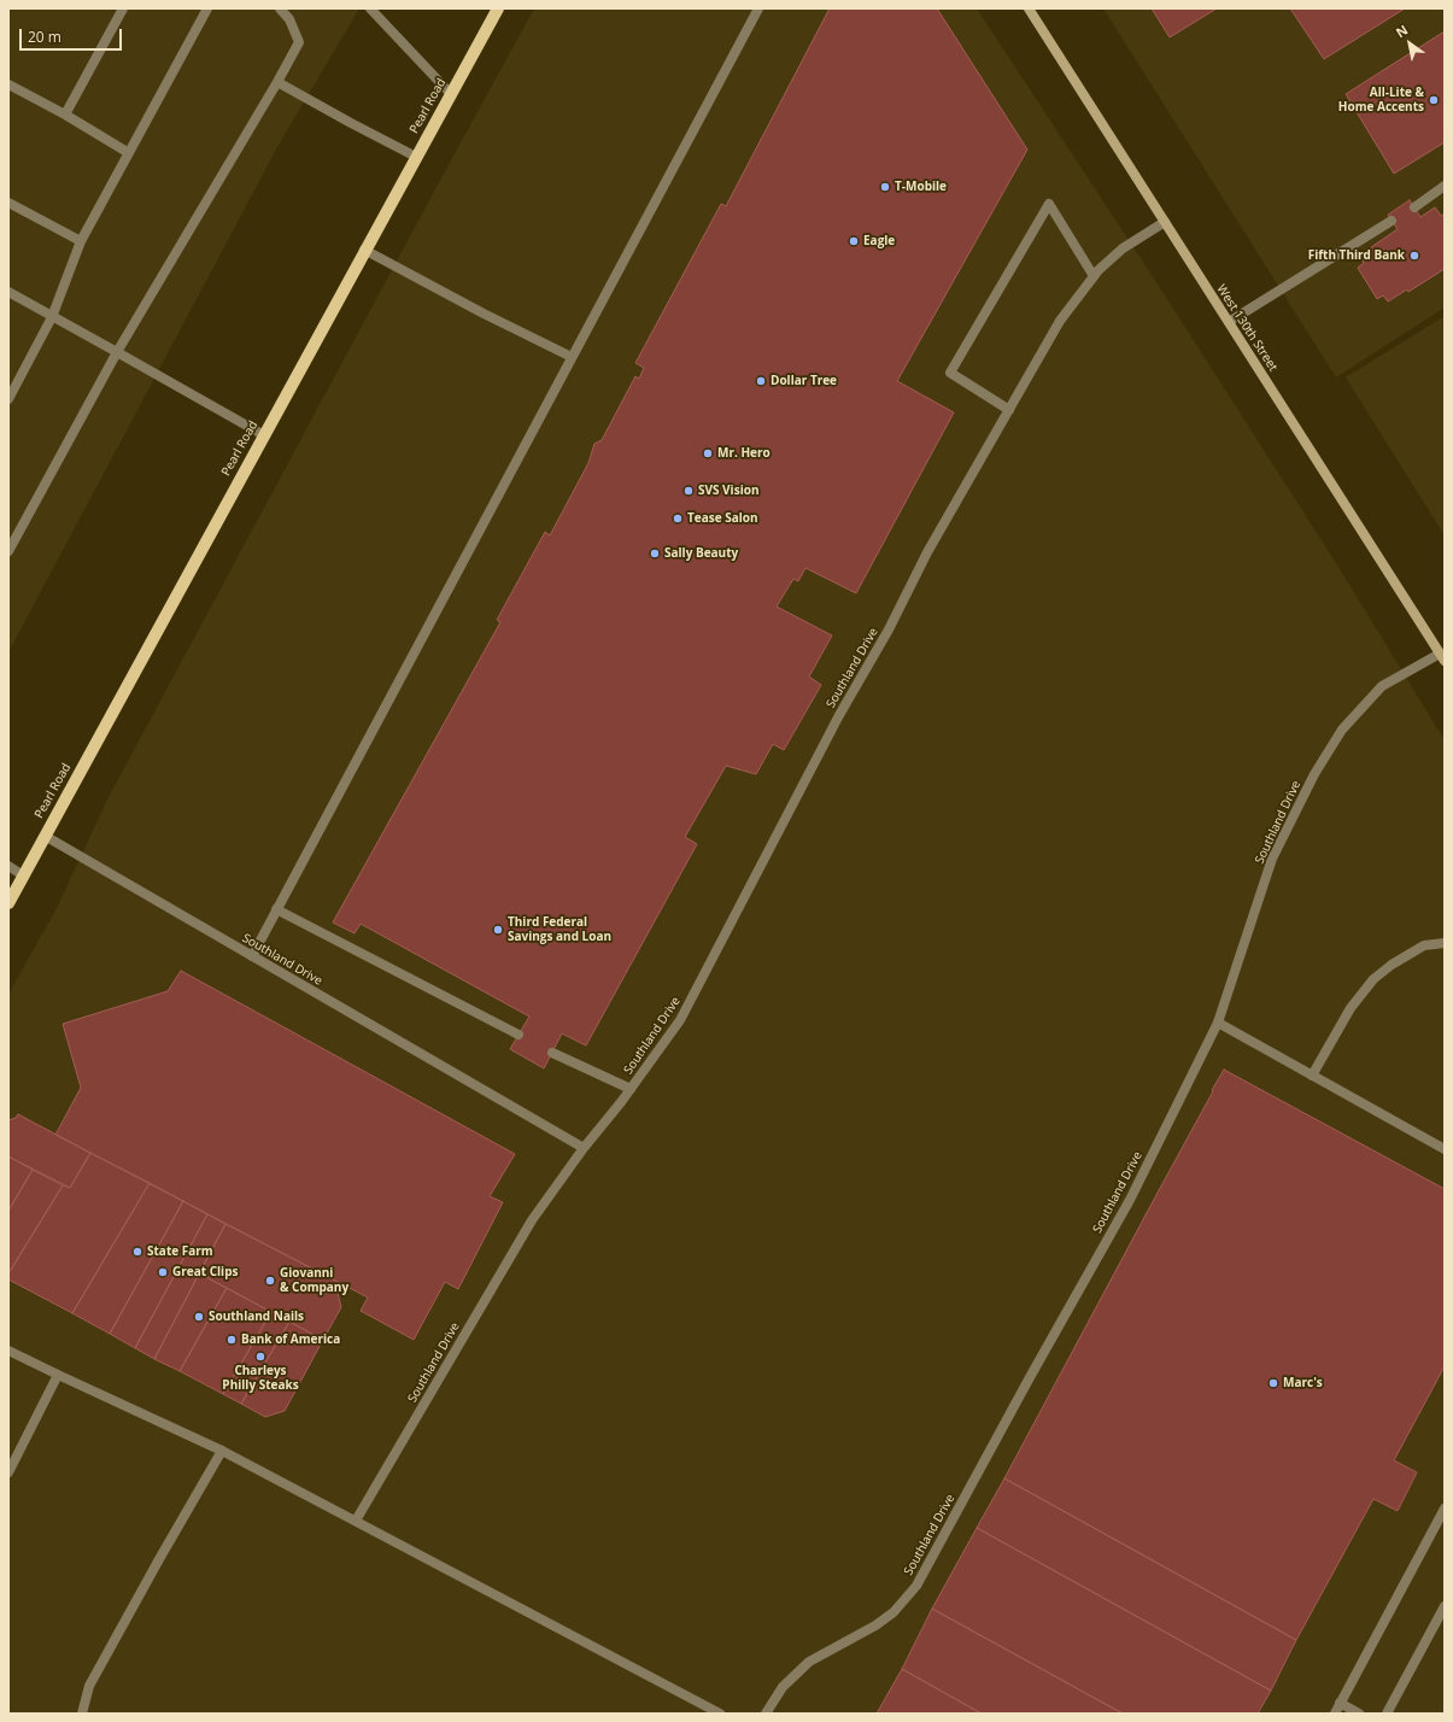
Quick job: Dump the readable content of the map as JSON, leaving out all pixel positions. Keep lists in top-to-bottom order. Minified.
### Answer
{"streets":{"main road":["Pearl Road","West 130th Street"],"street":["Southland Drive"]},"crossings":[["Pearl Road","Southland Drive"],["West 130th Street","Southland Drive"]],"places":["All-Lite & Home Accents","T-Mobile","Eagle","Fifth Third Bank","Dollar Tree","Mr. Hero","SVS Vision","Tease Salon","Sally Beauty","Third Federal Savings and Loan","State Farm","Great Clips","Giovanni & Company","Southland Nails","Bank of America","Charleys Philly Steaks","Marc's"],"scale_bar":"20 m","north":"top left"}
